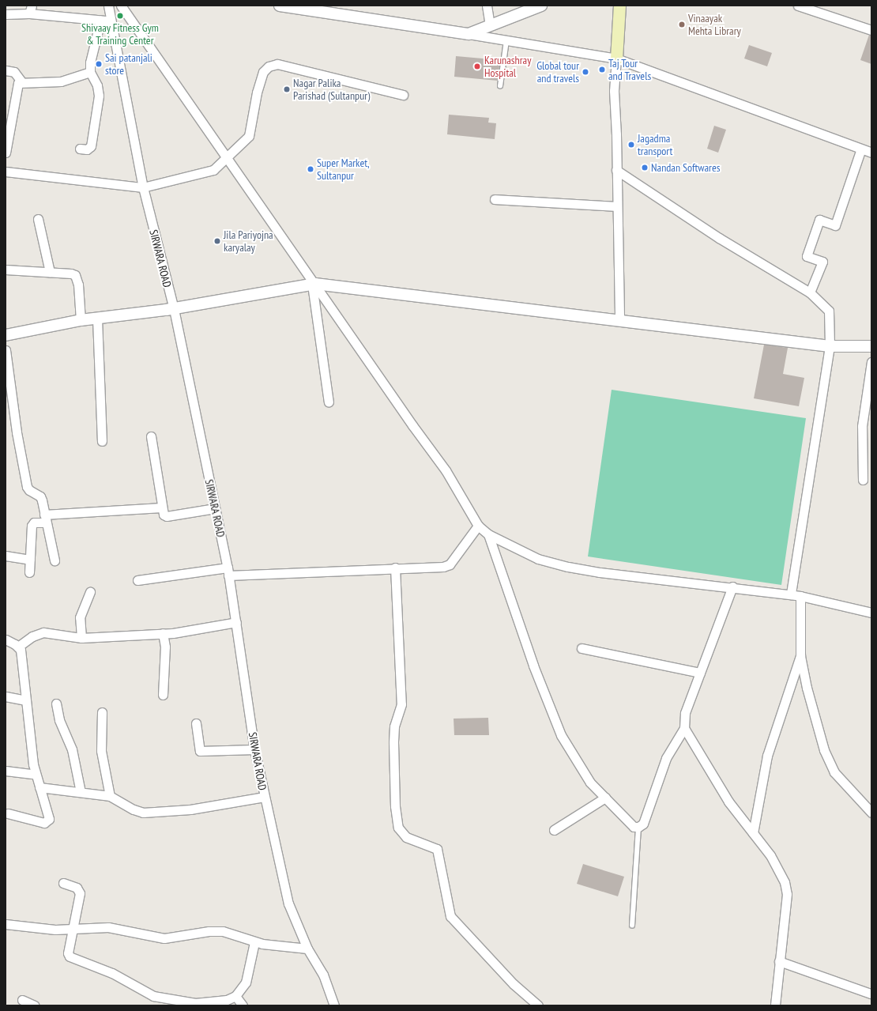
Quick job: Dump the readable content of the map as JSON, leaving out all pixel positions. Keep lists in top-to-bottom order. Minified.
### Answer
{"streets":{"street":["SIRWARA ROAD"]},"places":["Shivaay Fitness Gym & Training Center","Vinaayak Mehta Library","Sai patanjali store","Karunashray Hospital","Taj Tour and Travels","Global tour and travels","Nagar Palika Parishad (Sultanpur)","Jagadma transport","Nandan Softwares","Super Market, Sultanpur","Jila Pariyojna karyalay"]}
